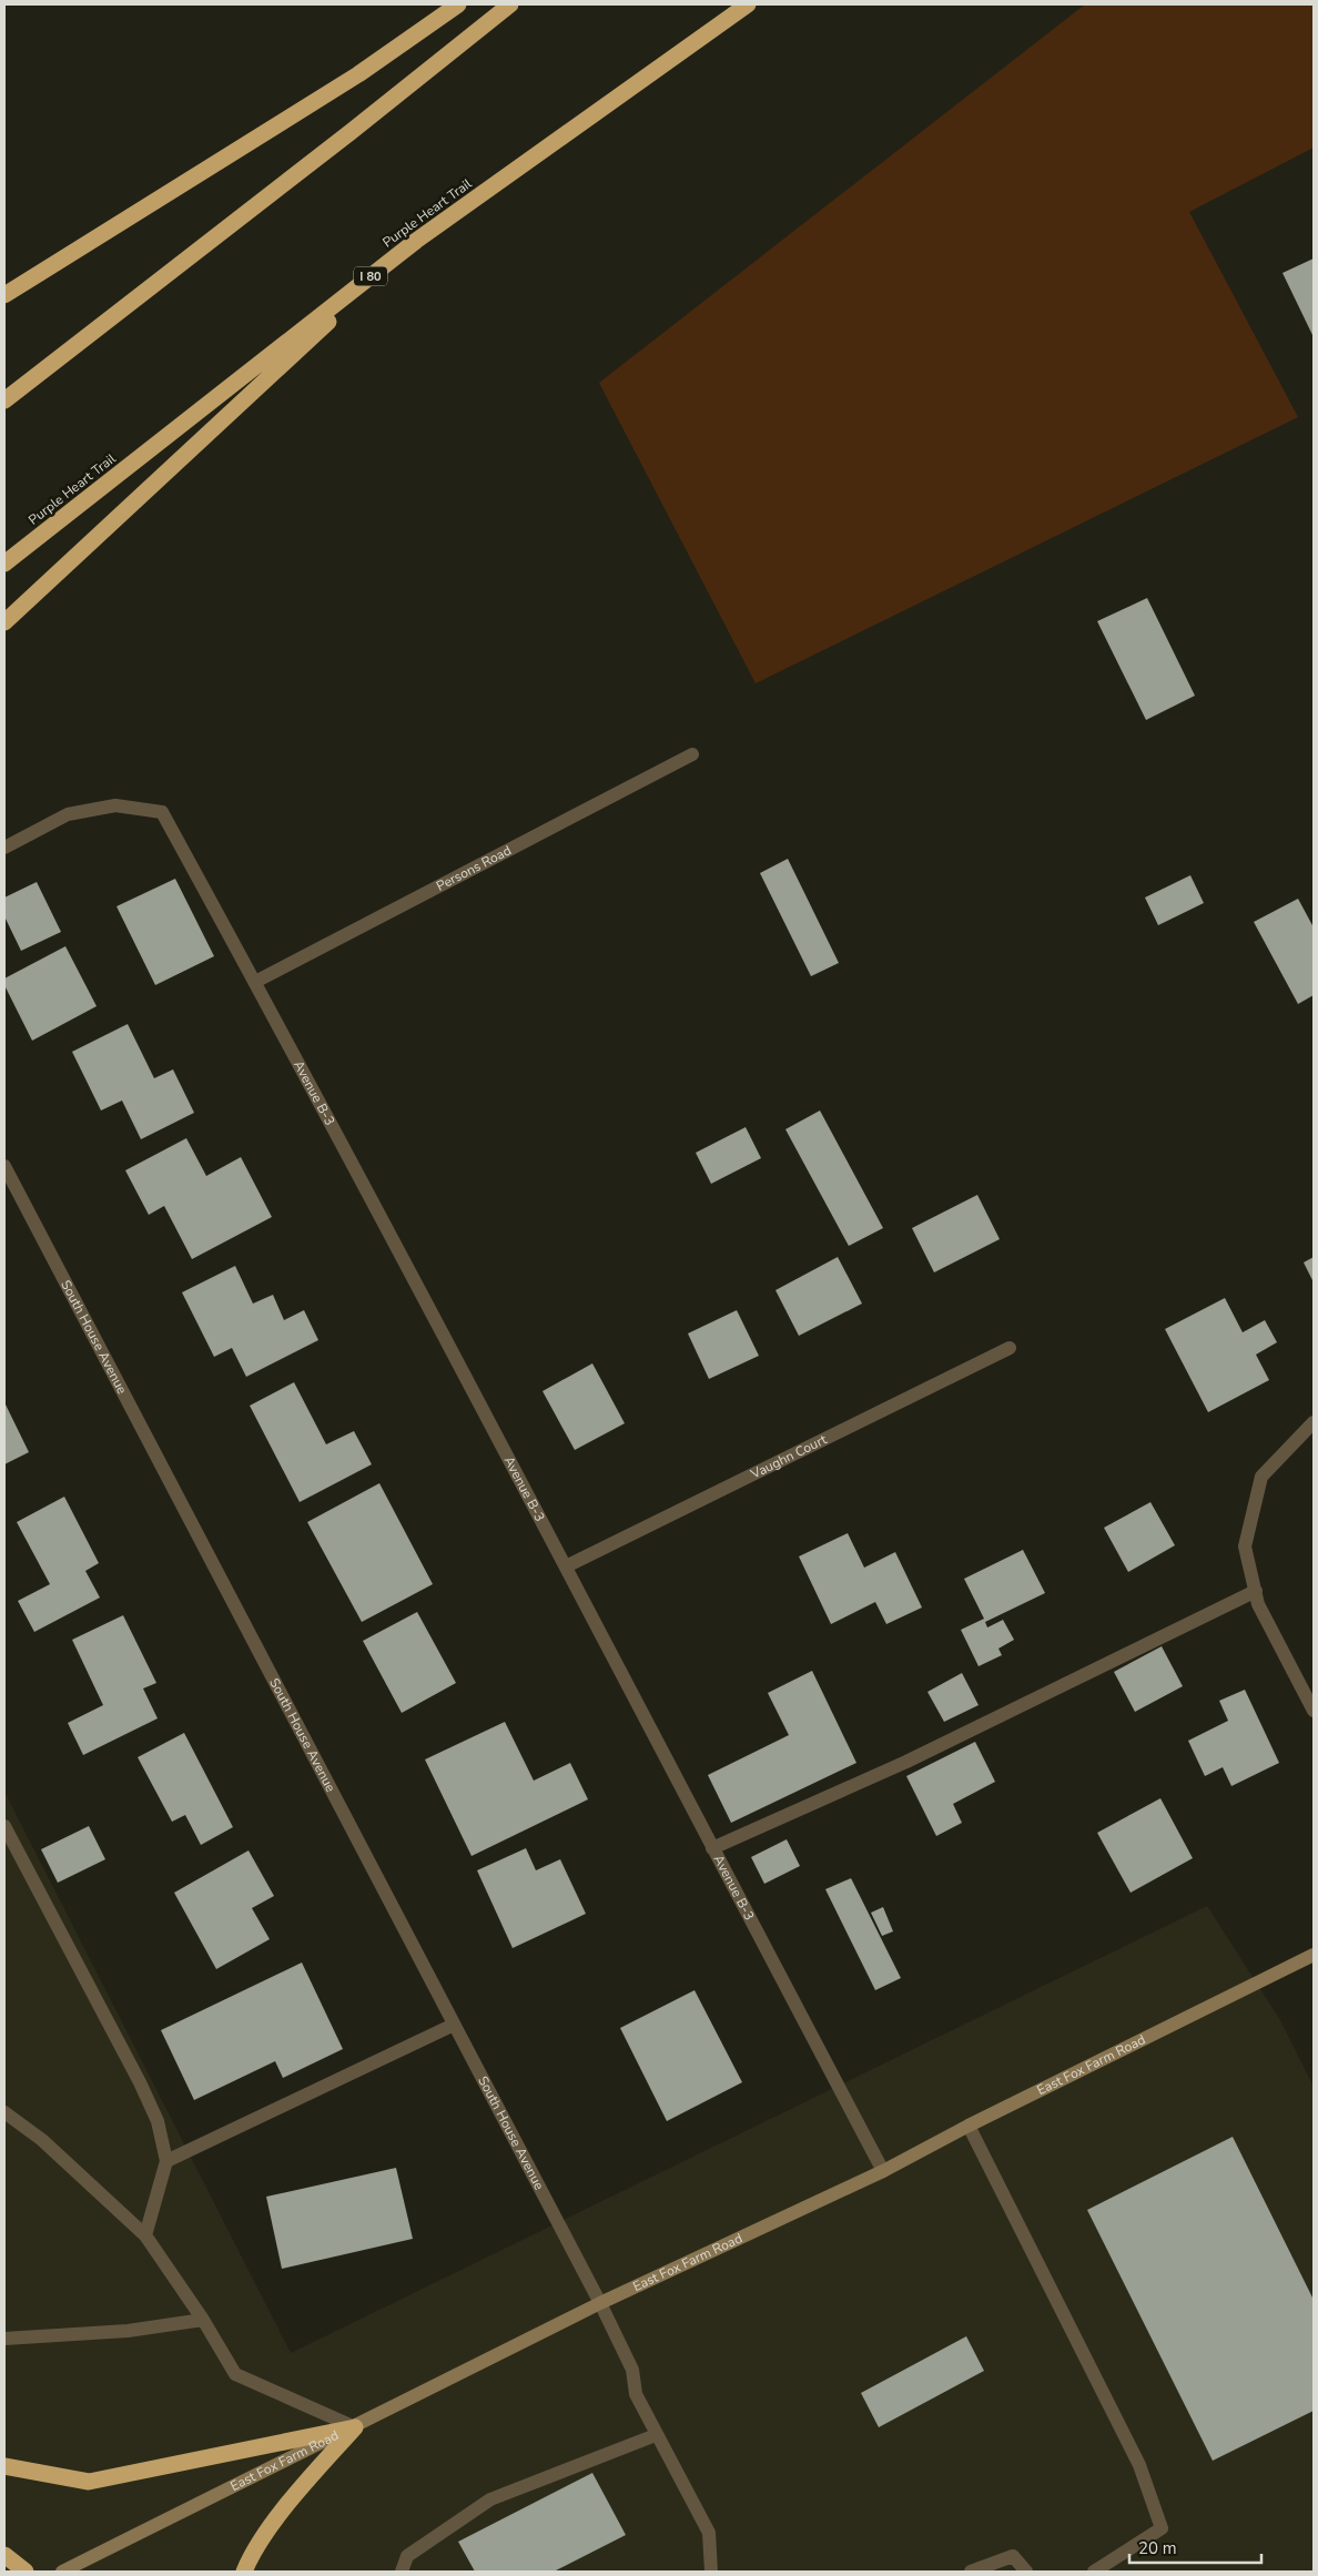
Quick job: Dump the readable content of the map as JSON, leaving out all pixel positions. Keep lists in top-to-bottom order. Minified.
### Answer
{"streets":{"highway":["Purple Heart Trail","I 80"],"main road":["East Fox Farm Road"],"street":["Persons Road","Avenue B-3","South House Avenue","Vaughn Court"]},"crossings":[["Persons Road","Avenue B-3"],["Avenue B-3","Vaughn Court"],["Avenue B-3","East Fox Farm Road"],["South House Avenue","East Fox Farm Road"]],"scale_bar":"20 m"}
